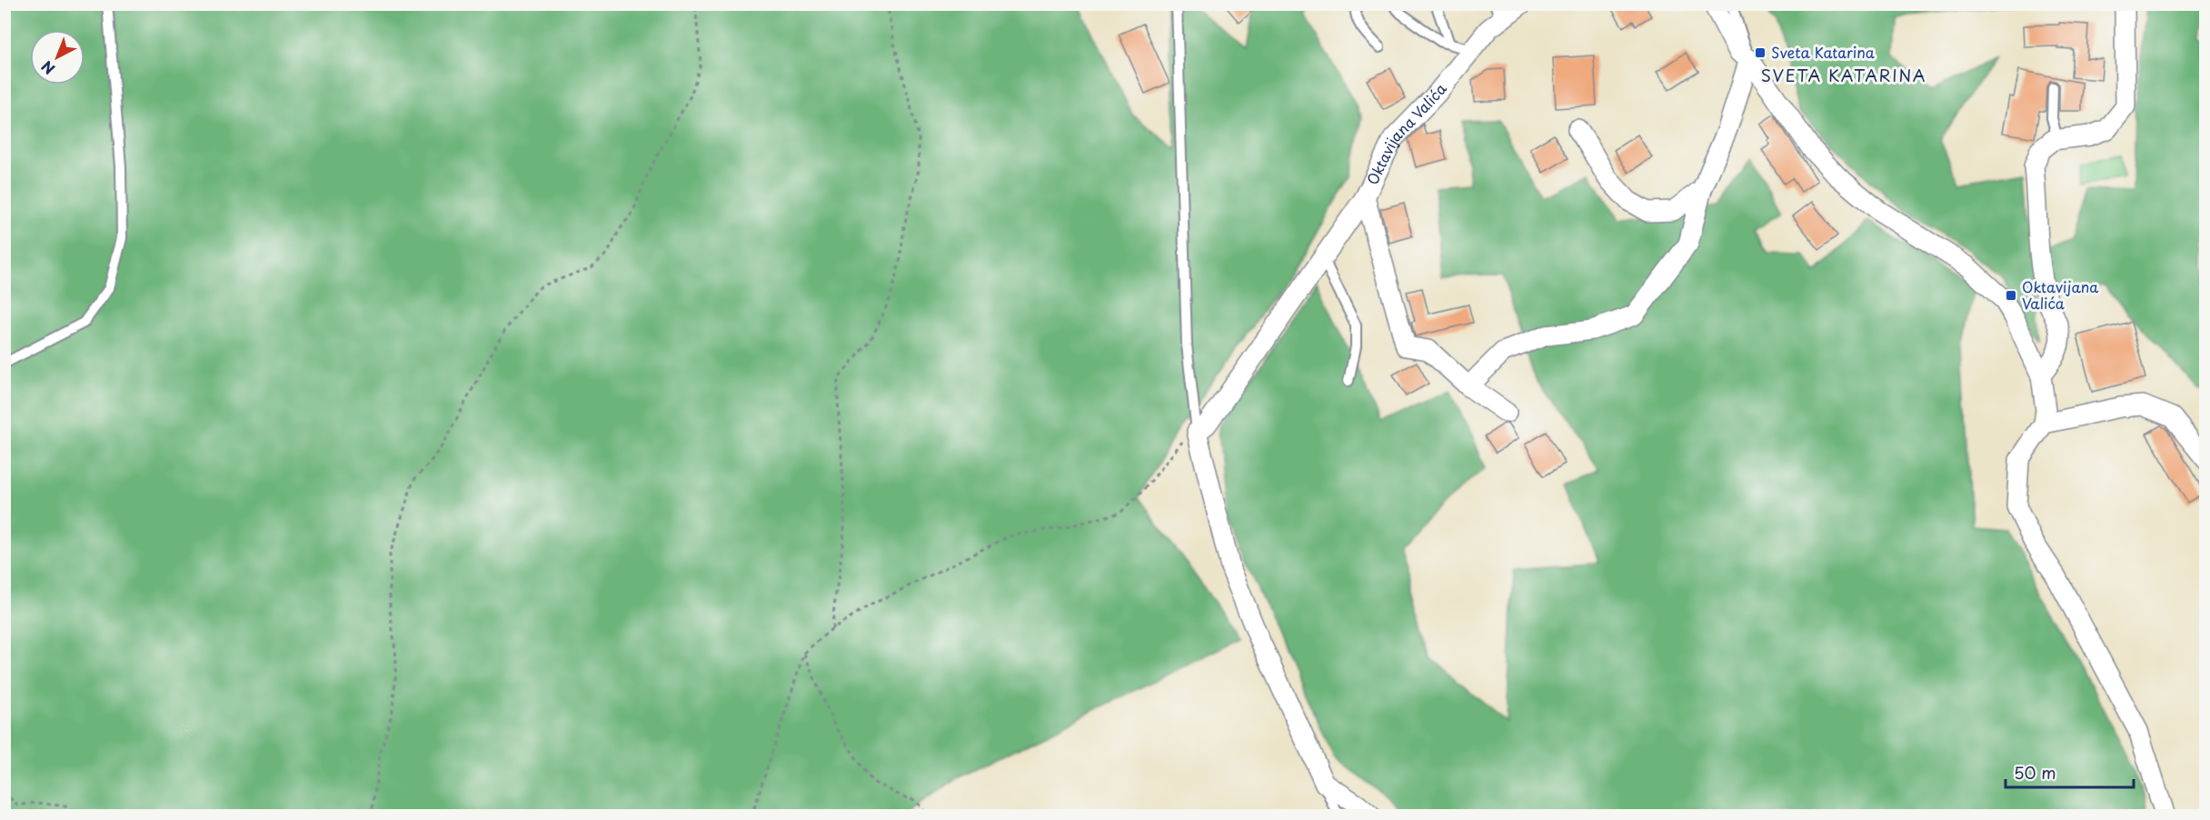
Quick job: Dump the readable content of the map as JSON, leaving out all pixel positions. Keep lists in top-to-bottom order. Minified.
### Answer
{"streets":{"street":["Oktavijana Valića"]},"districts":["SVETA KATARINA"],"places":{"transit":["Sveta Katarina","Oktavijana Valića"]},"scale_bar":"50 m","north":"bottom left"}
